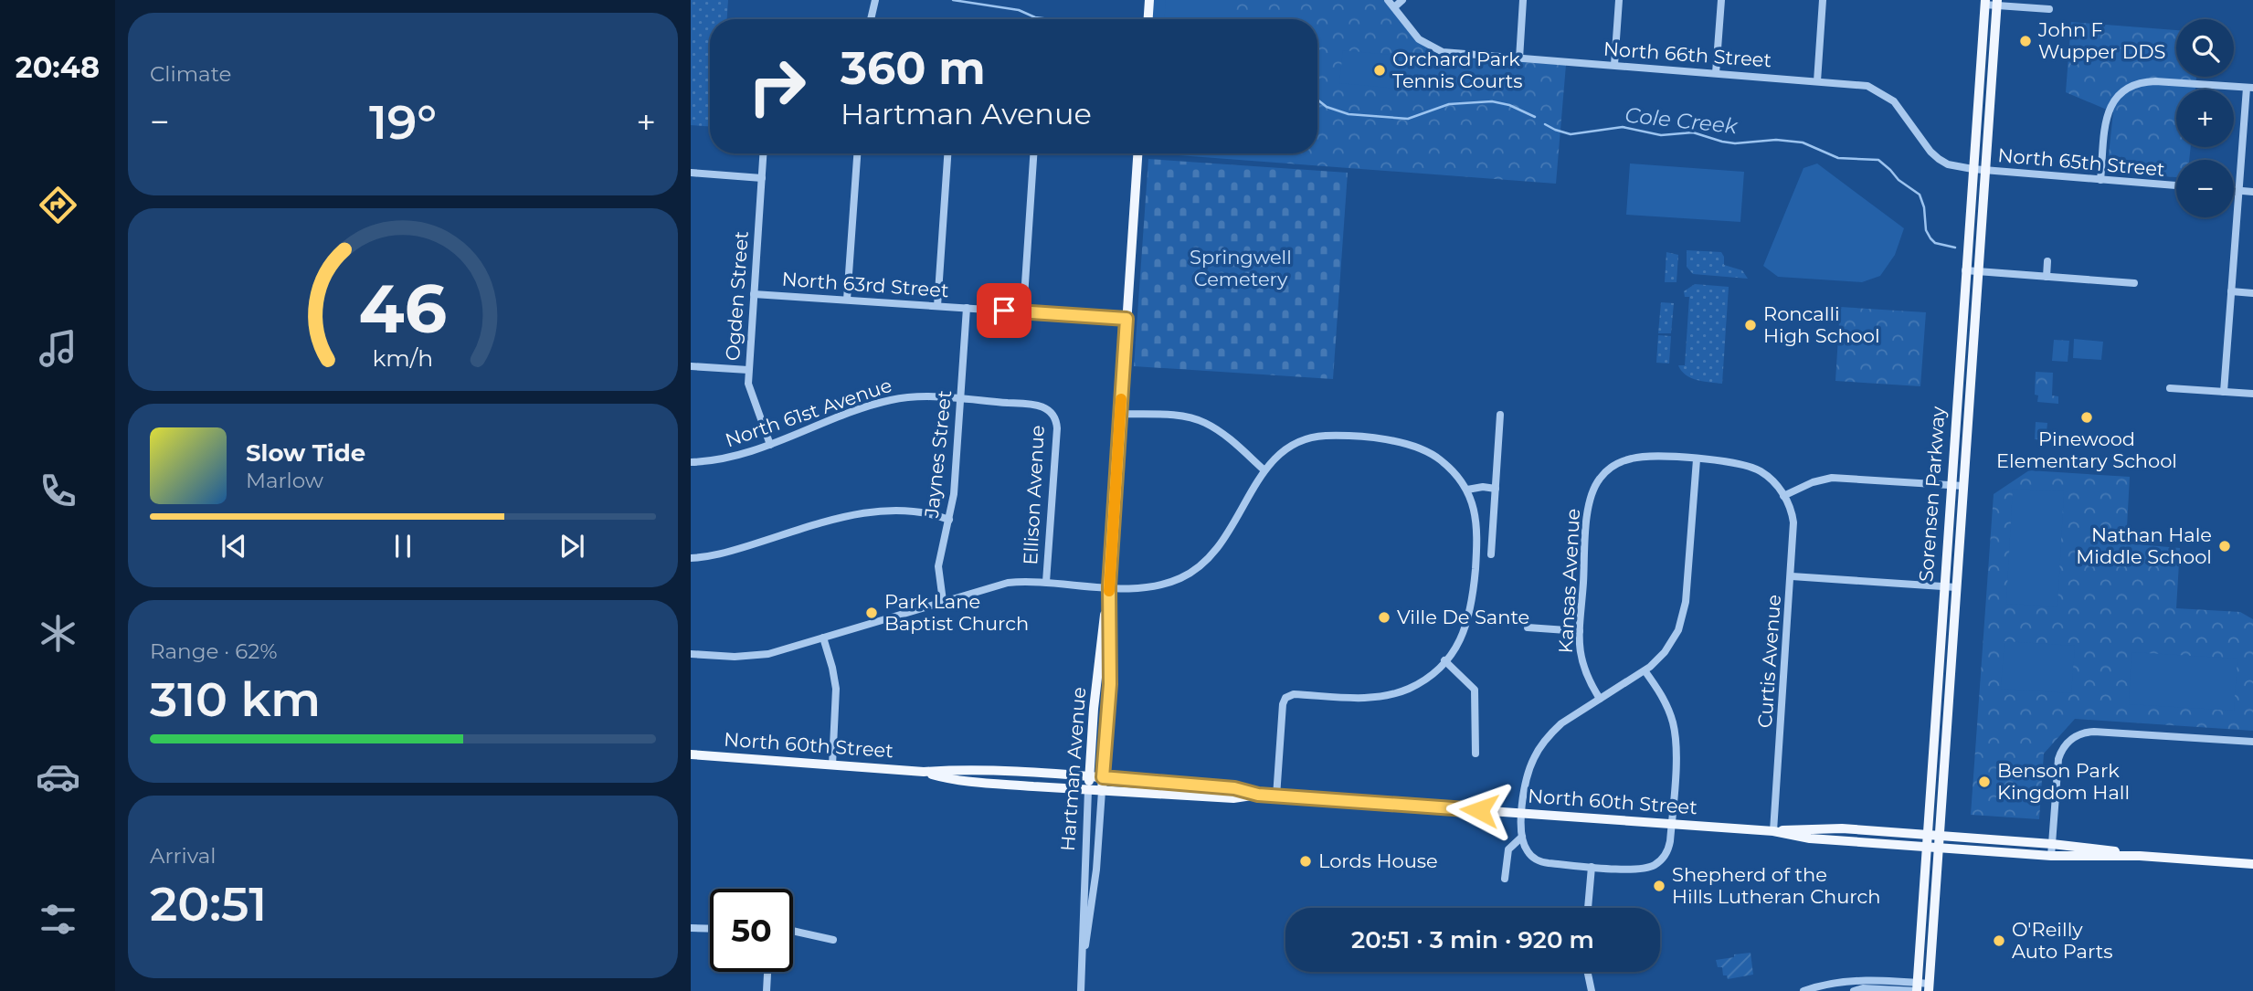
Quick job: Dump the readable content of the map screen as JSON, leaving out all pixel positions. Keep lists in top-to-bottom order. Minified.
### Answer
{"streets":{"main road":["Sorensen Parkway","North 60th Street","Hartman Avenue"],"street":["North 66th Street","North 65th Street","North 63rd Street","Ogden Street","North 61st Avenue","Jaynes Street","Ellison Avenue","Kansas Avenue","Curtis Avenue"]},"crossings":[["North 66th Street","North 65th Street"],["North 66th Street","Sorensen Parkway"],["North 65th Street","Sorensen Parkway"],["North 63rd Street","Ogden Street"],["North 63rd Street","Jaynes Street"],["North 63rd Street","Hartman Avenue"],["Ogden Street","North 61st Avenue"],["North 61st Avenue","Jaynes Street"],["North 61st Avenue","Ellison Avenue"],["Sorensen Parkway","North 60th Street"],["Curtis Avenue","North 60th Street"],["North 60th Street","Hartman Avenue"]],"water":["Cole Creek"],"parks":["Springwell Cemetery"],"places":["John F Wupper DDS","Orchard Park Tennis Courts","Roncalli High School","Pinewood Elementary School","Nathan Hale Middle School","Park Lane Baptist Church","Ville De Sante","Benson Park Kingdom Hall","Lords House","Shepherd of the Hills Lutheran Church","O'Reilly Auto Parts"],"page":{"tabs":"20:48","tile":["Climate",["Range · 62%","310 km"],["Arrival","20:51"]],"map_buttons":["+","−"],"turn":["360 m","Hartman Avenue"],"heat":["−","19°","+"],"song":["Slow Tide","Marlow"],"limit":"50","trip":"20:51 · 3 min · 920 m","gauge":["46","km/h"]}}
